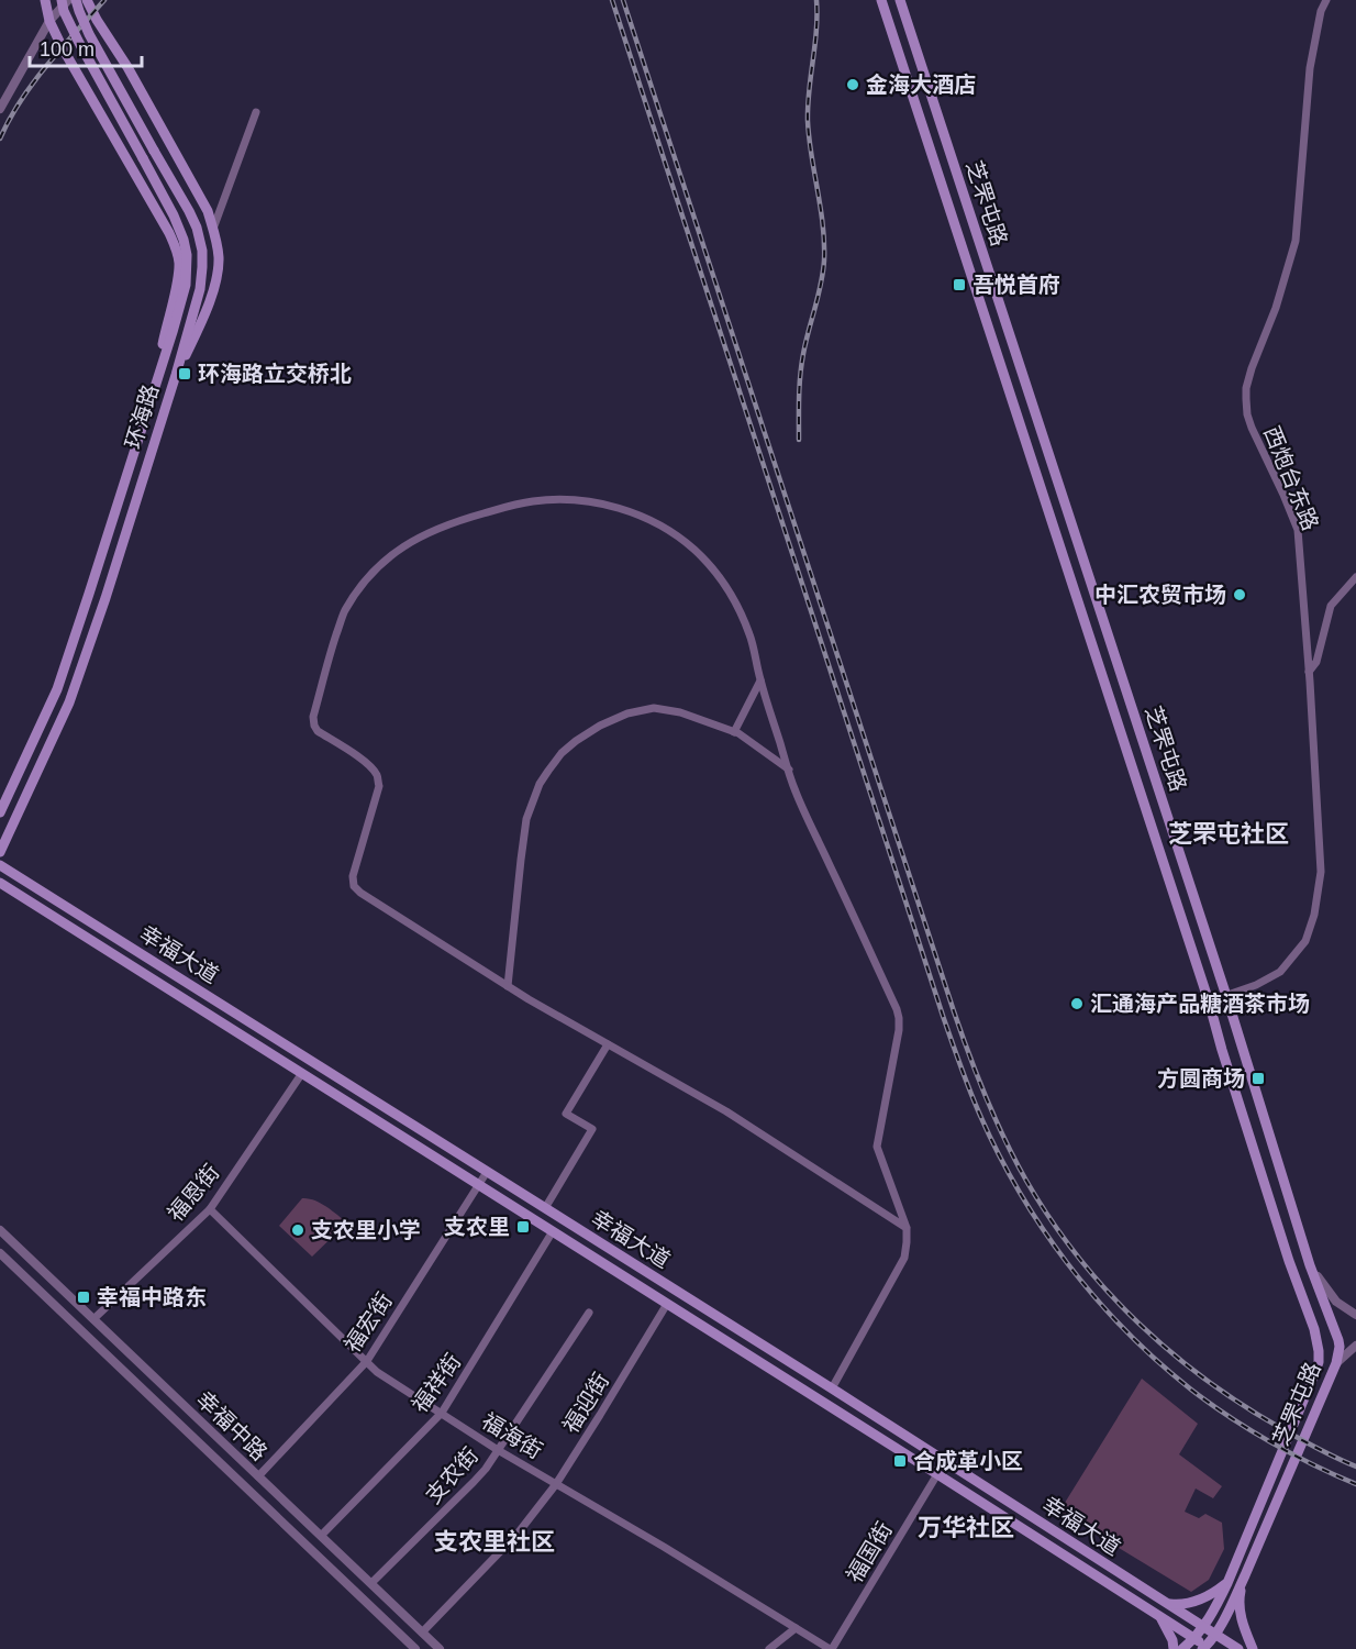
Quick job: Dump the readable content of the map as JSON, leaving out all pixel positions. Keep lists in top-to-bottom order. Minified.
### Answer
{"streets":{"main road":["芝罘屯路","环海路","幸福大道"],"street":["西炮台东路","福恩街","福宏街","福祥街","福迎街","幸福中路","福海街","支农街","福国街"]},"crossings":[["芝罘屯路","西炮台东路"],["芝罘屯路","幸福大道"],["幸福大道","福恩街"],["幸福大道","福宏街"],["幸福大道","福祥街"],["幸福大道","福迎街"],["幸福大道","福国街"],["福恩街","幸福中路"],["福恩街","福海街"],["福宏街","幸福中路"],["福宏街","福海街"],["福祥街","幸福中路"],["福祥街","福海街"],["福迎街","幸福中路"],["福迎街","福海街"],["幸福中路","支农街"],["福海街","支农街"],["福海街","福国街"]],"districts":["芝罘屯社区","万华社区","支农里社区"],"places":{"other":["金海大酒店","中汇农贸市场","汇通海产品糖酒茶市场","支农里小学"],"transit":["吾悦首府","环海路立交桥北","方圆商场","支农里","幸福中路东","合成革小区"]},"scale_bar":"100 m"}
